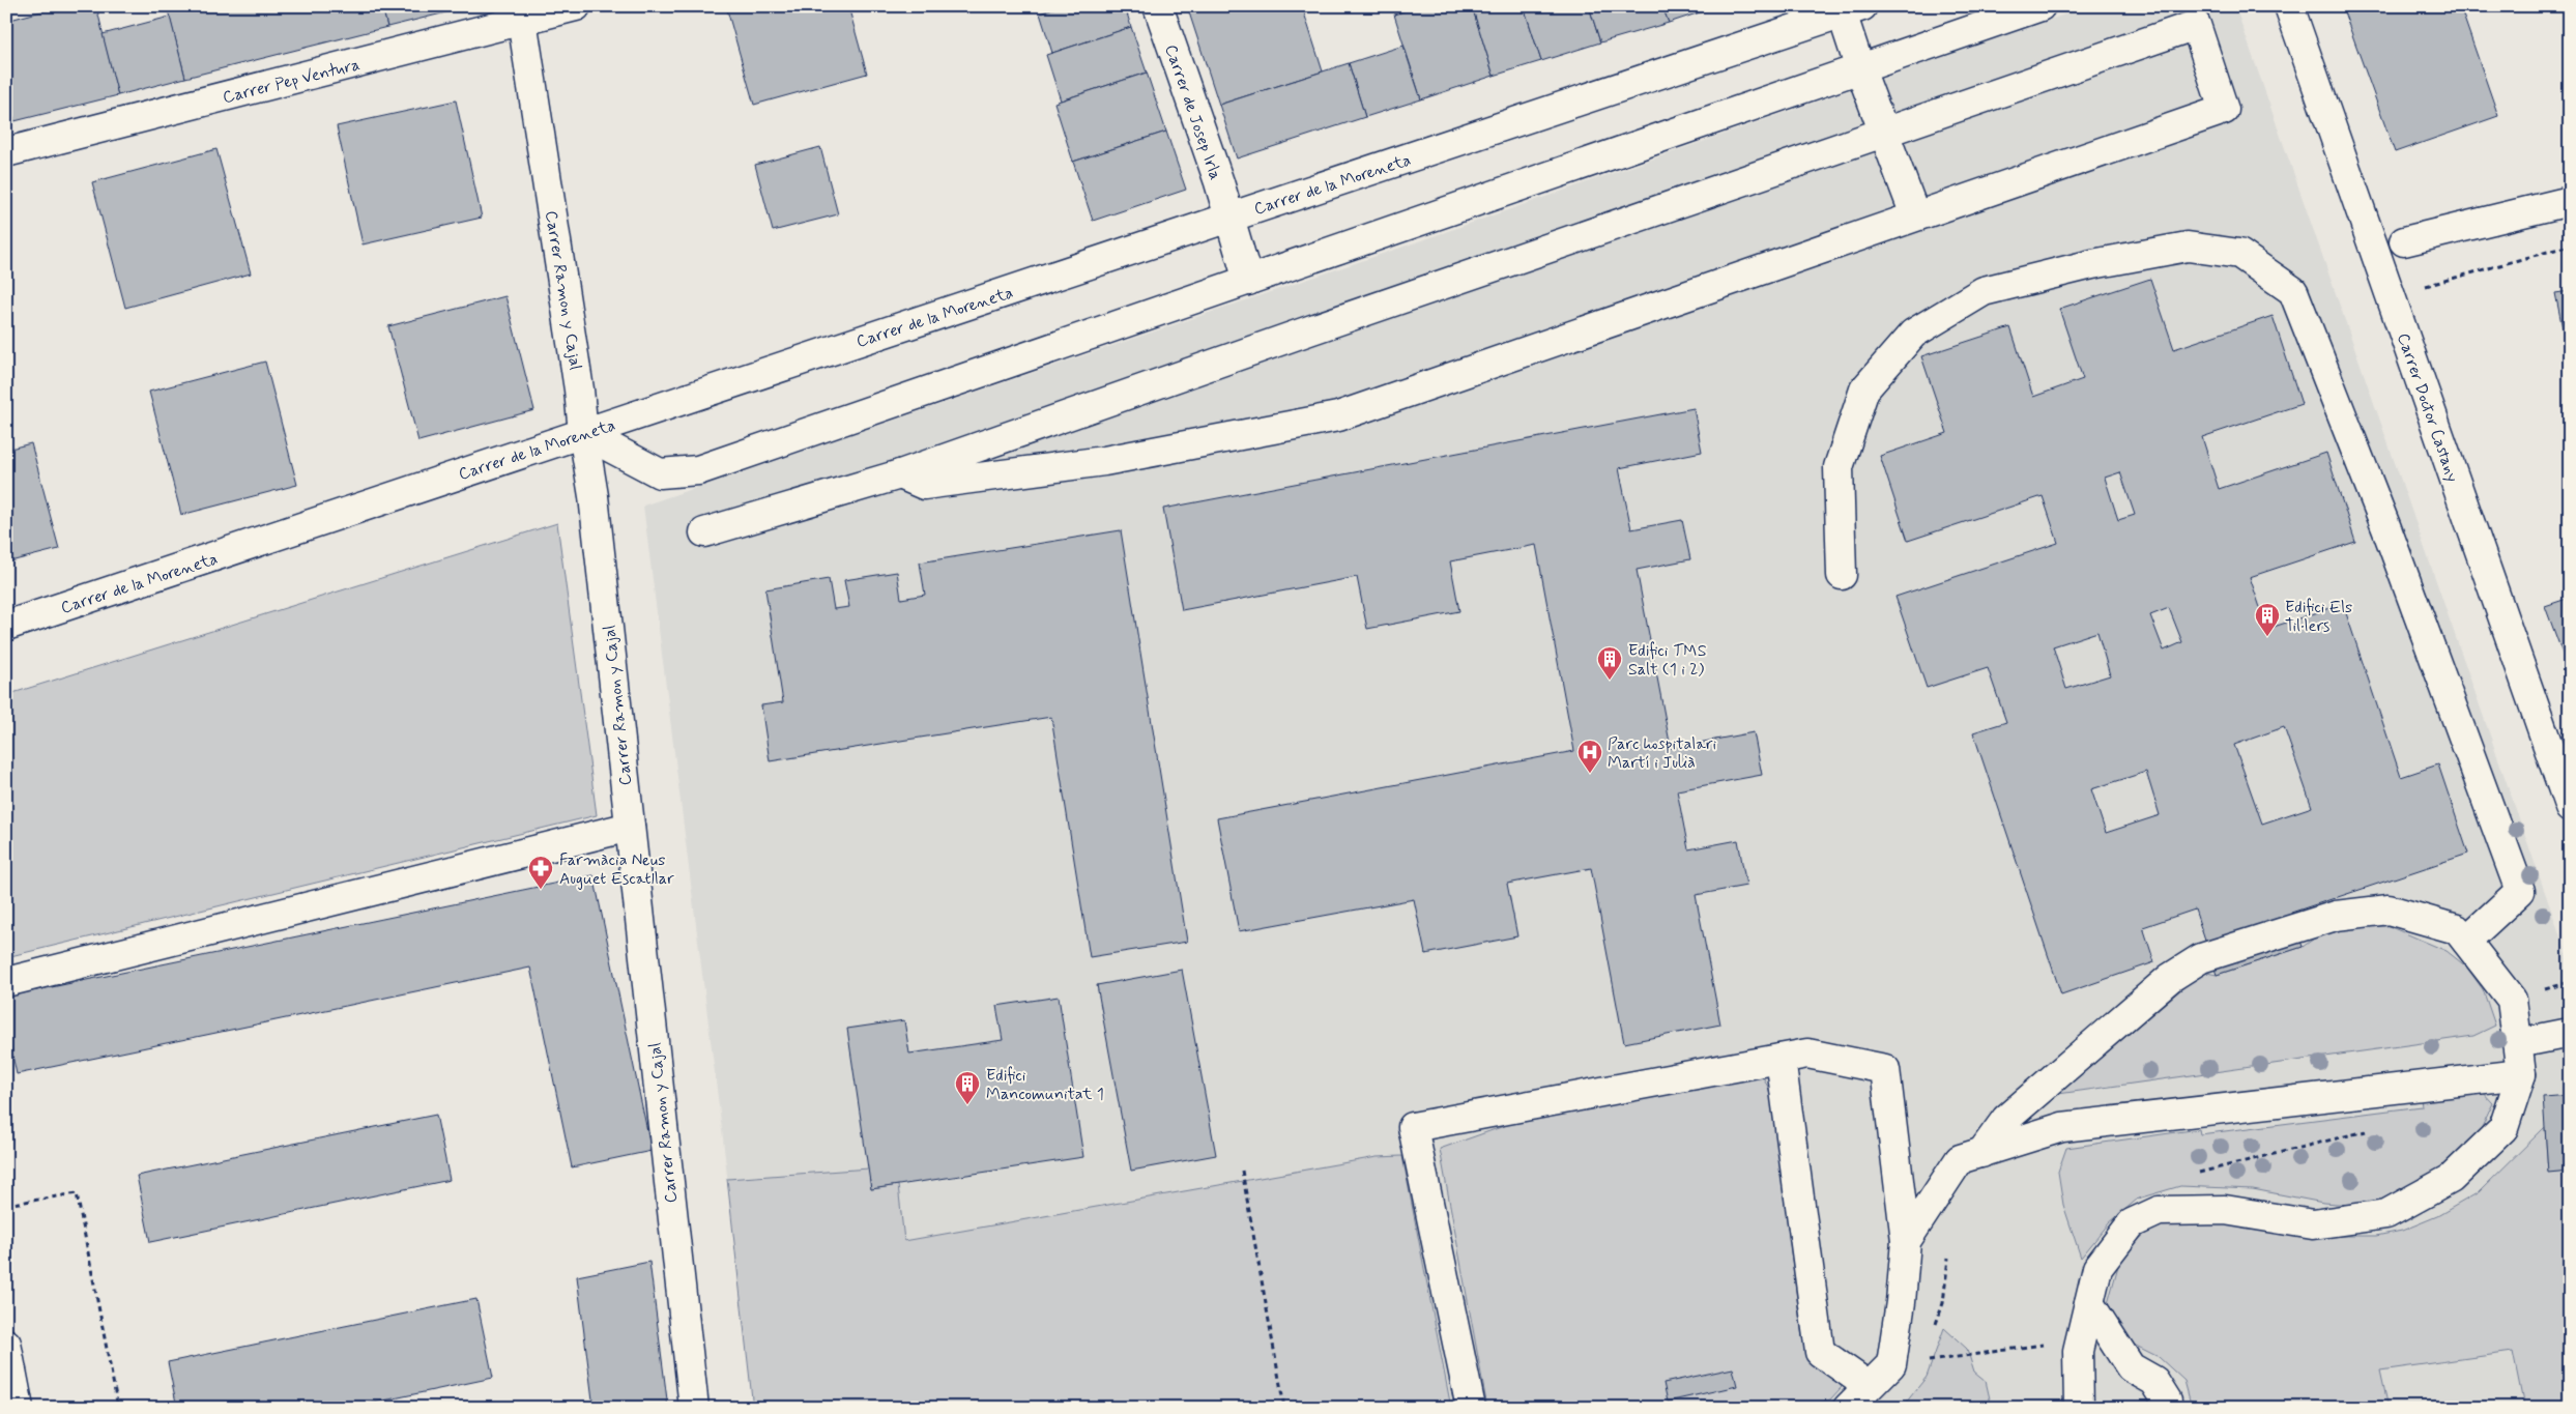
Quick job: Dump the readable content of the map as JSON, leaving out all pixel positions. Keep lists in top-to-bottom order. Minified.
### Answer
{"streets":{"street":["Carrer Pep Ventura","Carrer de Josep Irla","Carrer de la Moreneta","Carrer Ramon y Cajal","Carrer Doctor Castany"]},"crossings":[["Carrer Pep Ventura","Carrer Ramon y Cajal"],["Carrer de Josep Irla","Carrer de la Moreneta"],["Carrer de la Moreneta","Carrer Ramon y Cajal"]],"places":{"building":["Edifici Els Til·lers","Edifici TMS Salt (1 i 2)","Edifici Mancomunitat 1"],"hospital":["Parc hospitalari Martí i Julià"],"pharmacy":["Farmàcia Neus Auguet Escatllar"]}}
